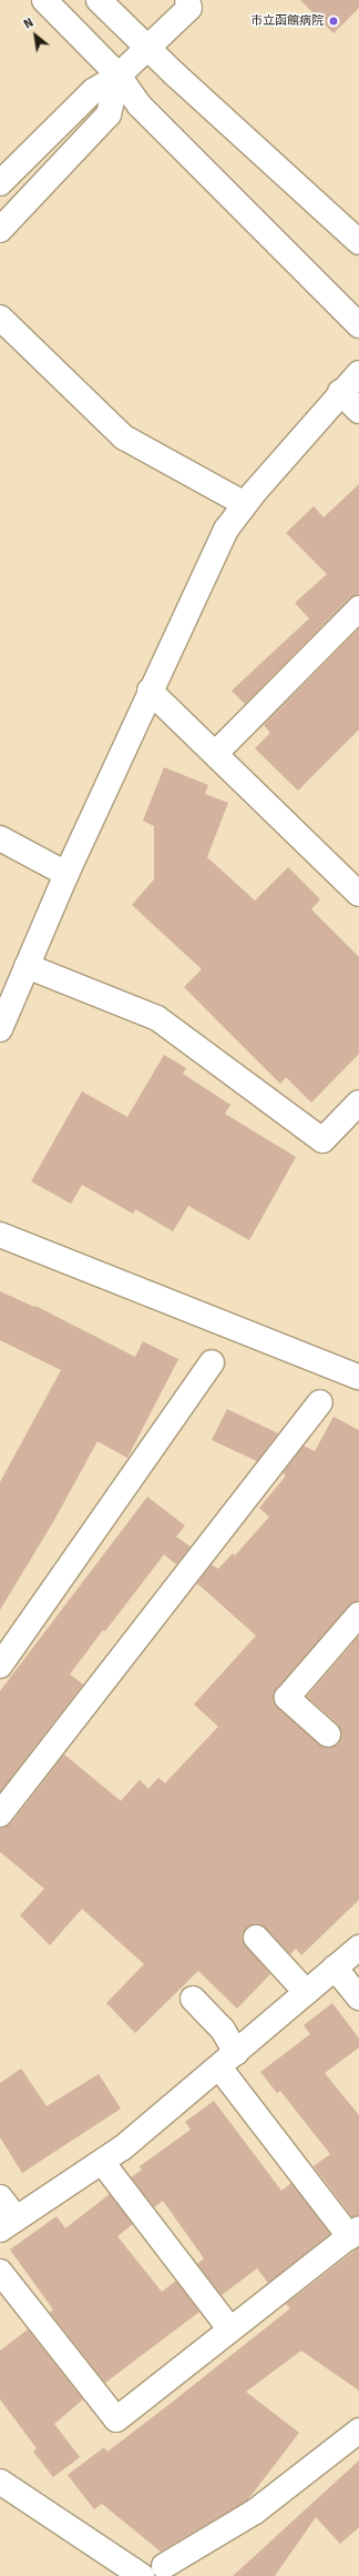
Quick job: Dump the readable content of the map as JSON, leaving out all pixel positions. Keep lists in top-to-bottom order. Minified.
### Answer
{"places":["市立函館病院"],"north":"top left"}
